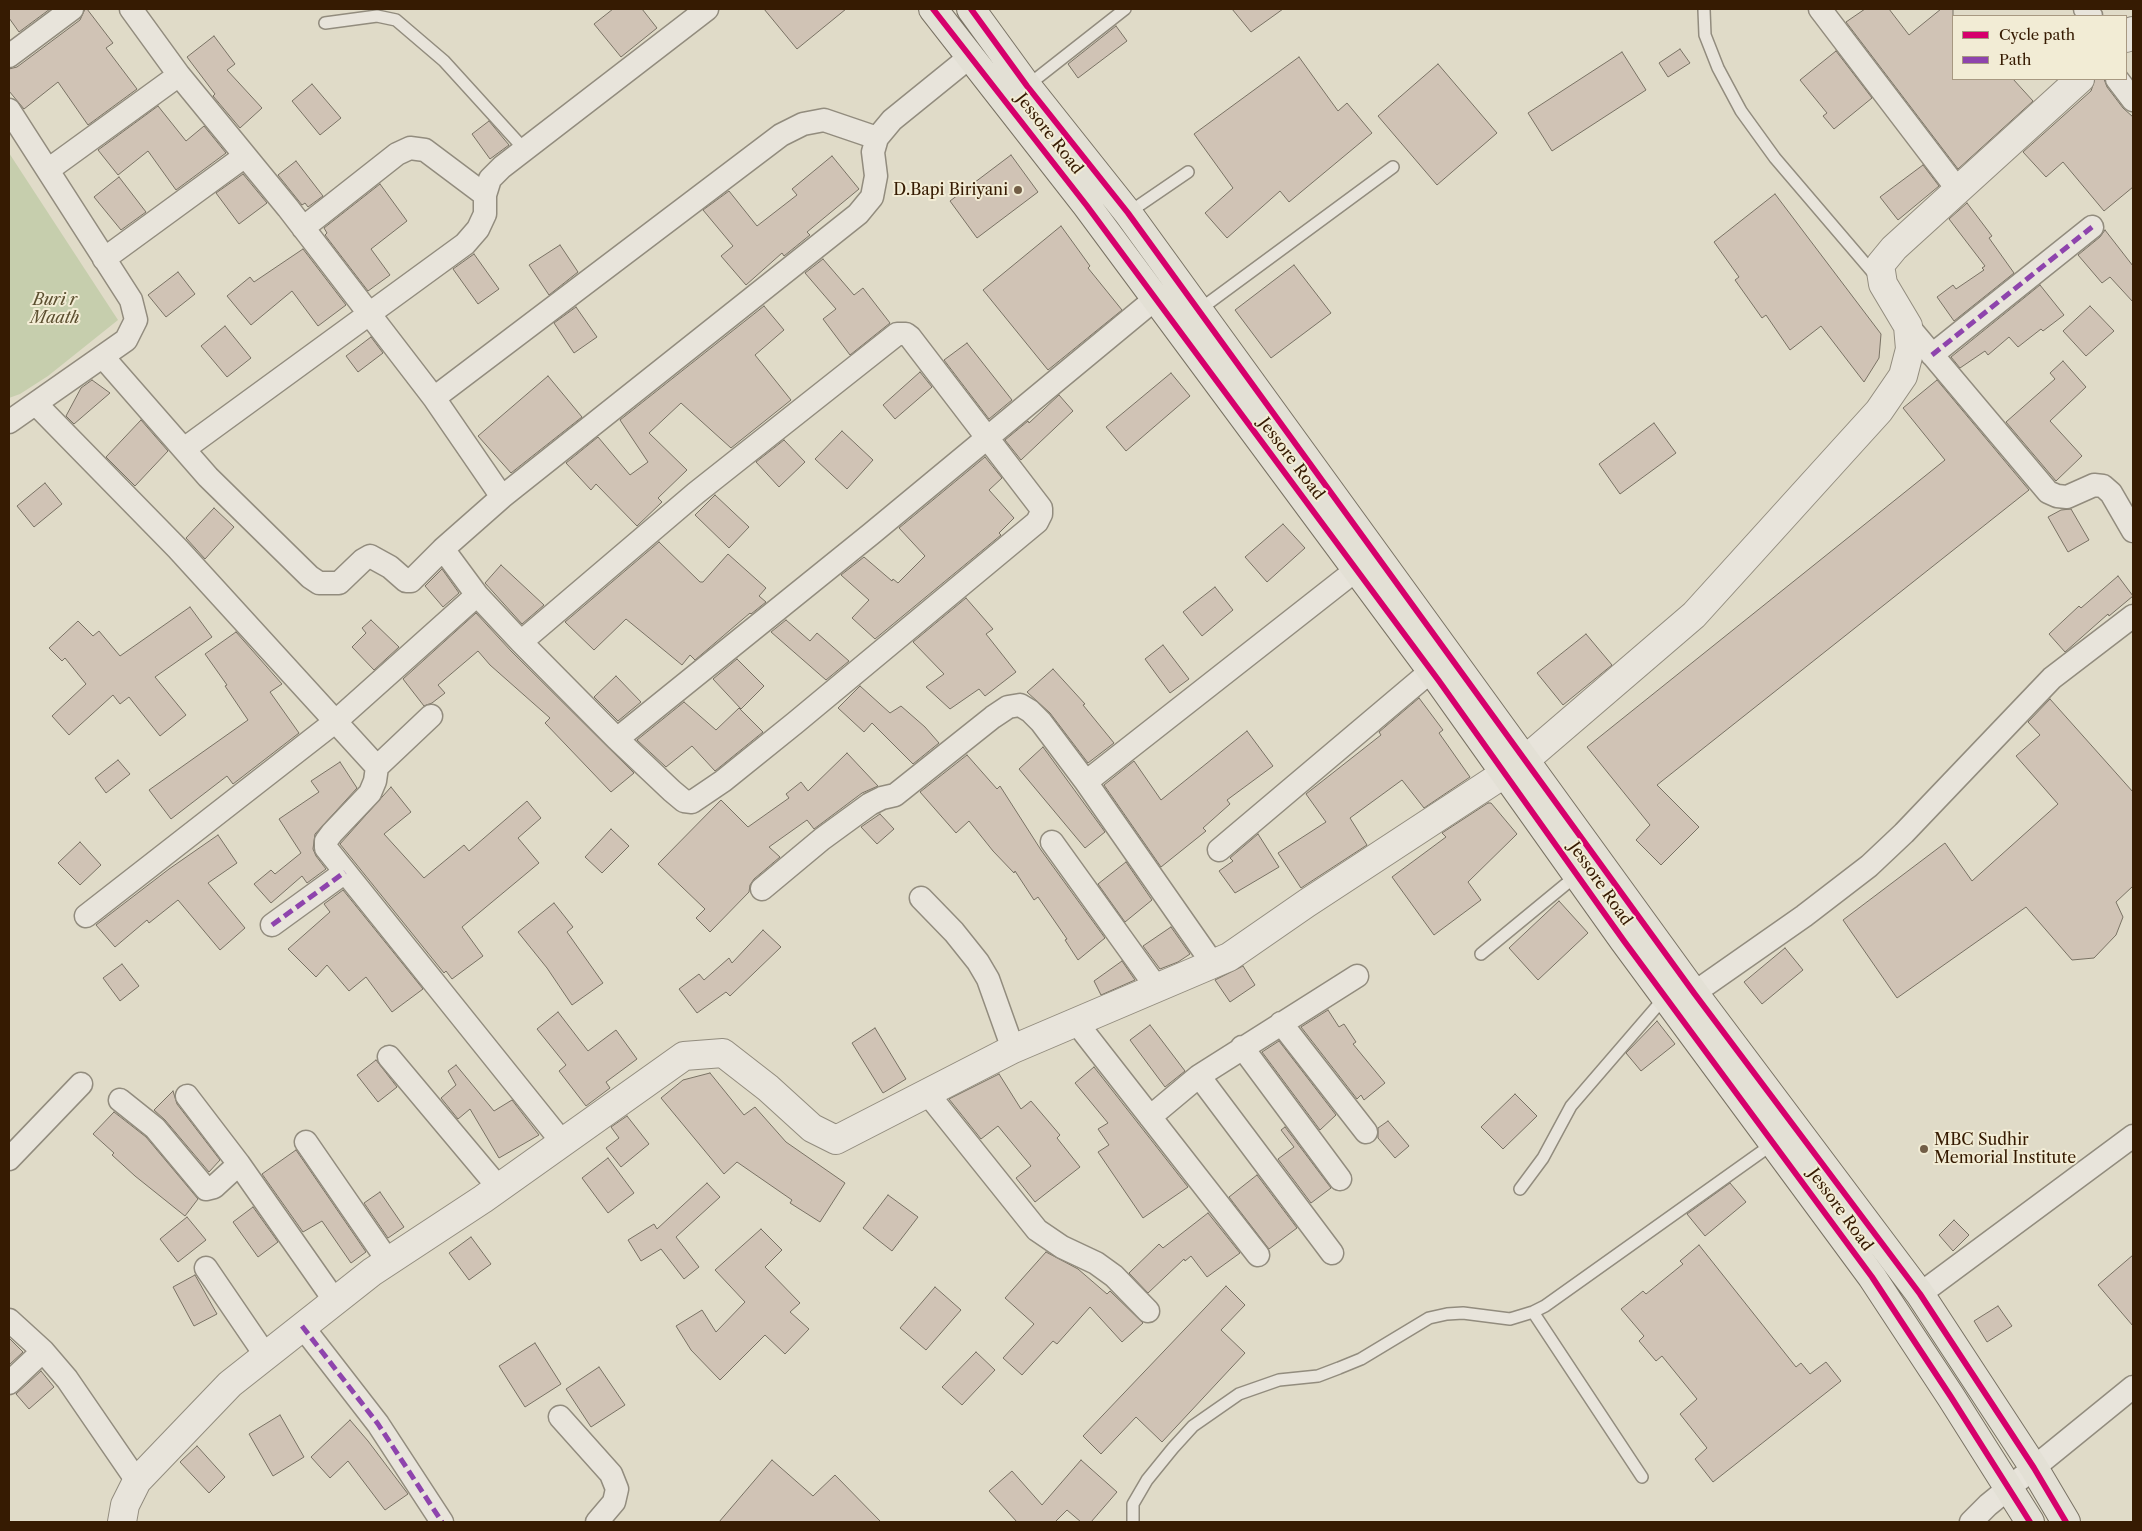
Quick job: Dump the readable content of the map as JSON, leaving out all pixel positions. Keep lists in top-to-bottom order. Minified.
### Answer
{"streets":{"highway":["Jessore Road"]},"parks":["Buri r Maath"],"places":["D.Bapi Biriyani","MBC Sudhir Memorial Institute"],"legend":["Cycle path","Path"]}
